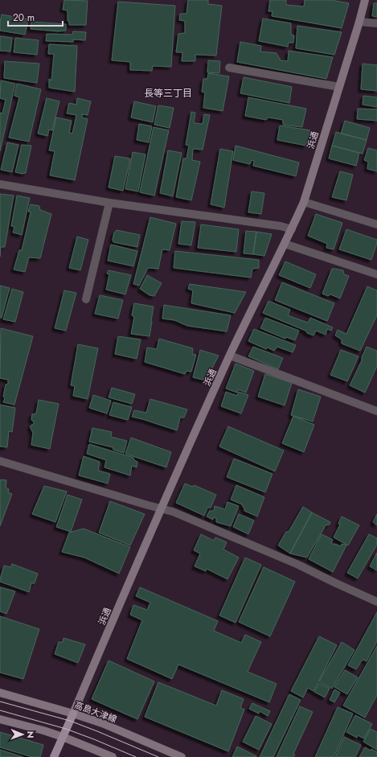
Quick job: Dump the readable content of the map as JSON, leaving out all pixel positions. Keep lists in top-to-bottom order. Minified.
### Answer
{"streets":{"main road":["浜通"],"street":["高島大津線"]},"crossings":[["浜通","高島大津線"]],"districts":["長等三丁目"],"scale_bar":"20 m","north":"right"}
